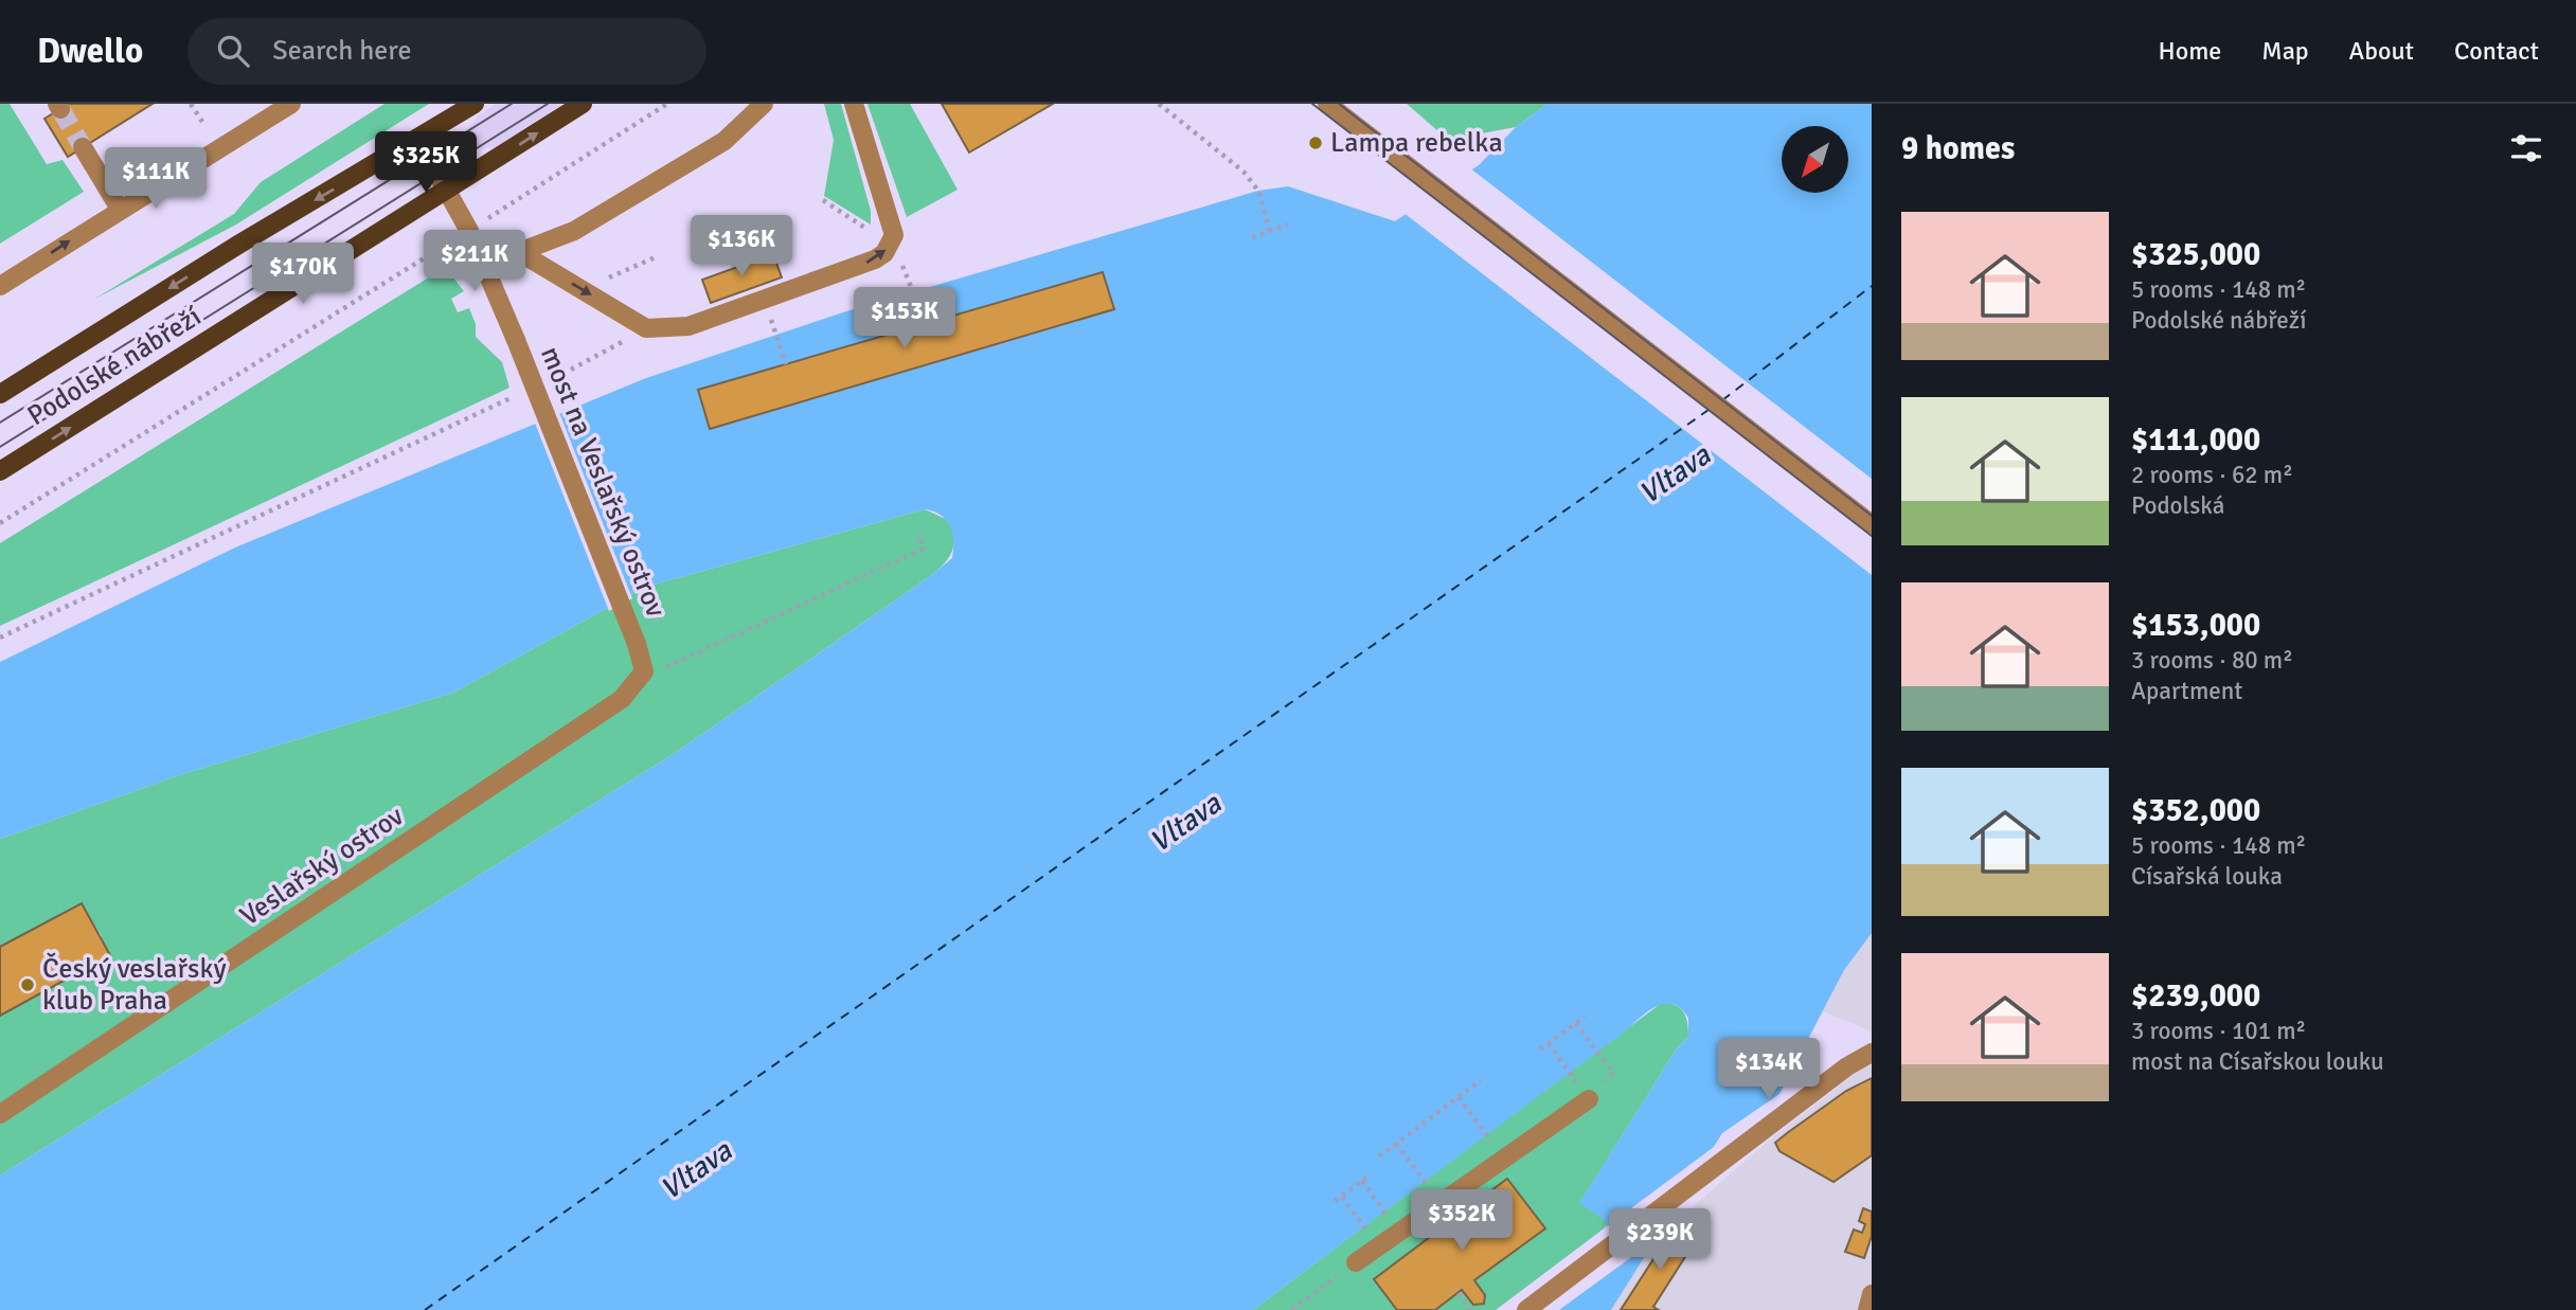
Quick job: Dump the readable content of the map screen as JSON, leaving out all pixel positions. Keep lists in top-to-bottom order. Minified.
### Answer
{"streets":{"main road":["Podolské nábřeží"],"street":["most na Veslařský ostrov","Veslařský ostrov"]},"crossings":[["Podolské nábřeží","most na Veslařský ostrov"],["most na Veslařský ostrov","Veslařský ostrov"]],"water":["Vltava"],"places":["Lampa rebelka","Český veslařský klub Praha"],"north":"bottom left","page":{"header":"Dwello","search":"Search here","nav":["Home","Map","About","Contact"],"heading":"9 homes","price":["$325K","$111K","$136K","$211K","$170K","$153K","$134K","$352K","$239K"],"list":[{"name":"$325,000","note":"5 rooms · 148 m² · Podolské nábřeží"},{"name":"$111,000","note":"2 rooms · 62 m² · Podolská"},{"name":"$153,000","note":"3 rooms · 80 m² · Apartment"},{"name":"$352,000","note":"5 rooms · 148 m² · Císařská louka"},{"name":"$239,000","note":"3 rooms · 101 m² · most na Císařskou louku"}]}}
